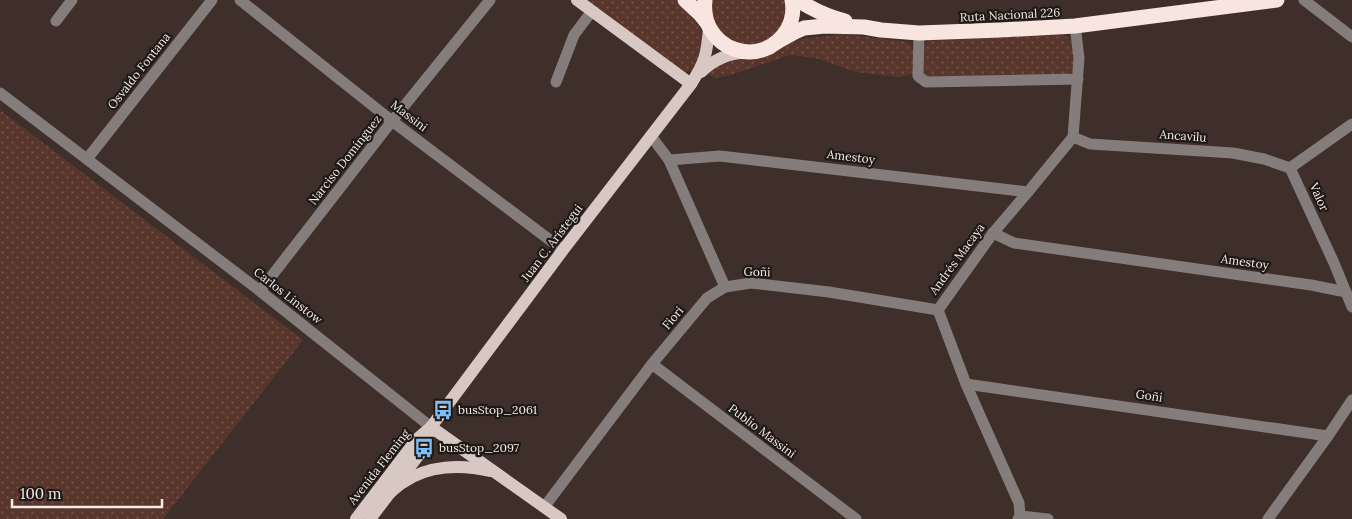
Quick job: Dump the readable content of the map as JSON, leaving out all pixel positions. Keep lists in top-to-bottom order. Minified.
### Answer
{"streets":{"highway":["Ruta Nacional 226"],"main road":["Juan C. Arístegui","Carlos Linstow","Avenida Fleming"],"street":["Osvaldo Fontana","Massini","Ancavilu","Amestoy","Narciso Domínguez","Valor","Andrés Macaya","Goñi","Fiori","Publio Massini"]},"crossings":[["Ruta Nacional 226","Juan C. Arístegui"],["Osvaldo Fontana","Carlos Linstow"],["Massini","Narciso Domínguez"],["Massini","Juan C. Arístegui"],["Ancavilu","Valor"],["Ancavilu","Andrés Macaya"],["Amestoy","Valor"],["Amestoy","Andrés Macaya"],["Narciso Domínguez","Carlos Linstow"],["Juan C. Arístegui","Carlos Linstow"],["Juan C. Arístegui","Avenida Fleming"],["Andrés Macaya","Goñi"],["Goñi","Fiori"],["Carlos Linstow","Fiori"],["Carlos Linstow","Avenida Fleming"],["Fiori","Publio Massini"]],"places":{"bus stop":["busStop_2061","busStop_2097"]},"scale_bar":"100 m"}
